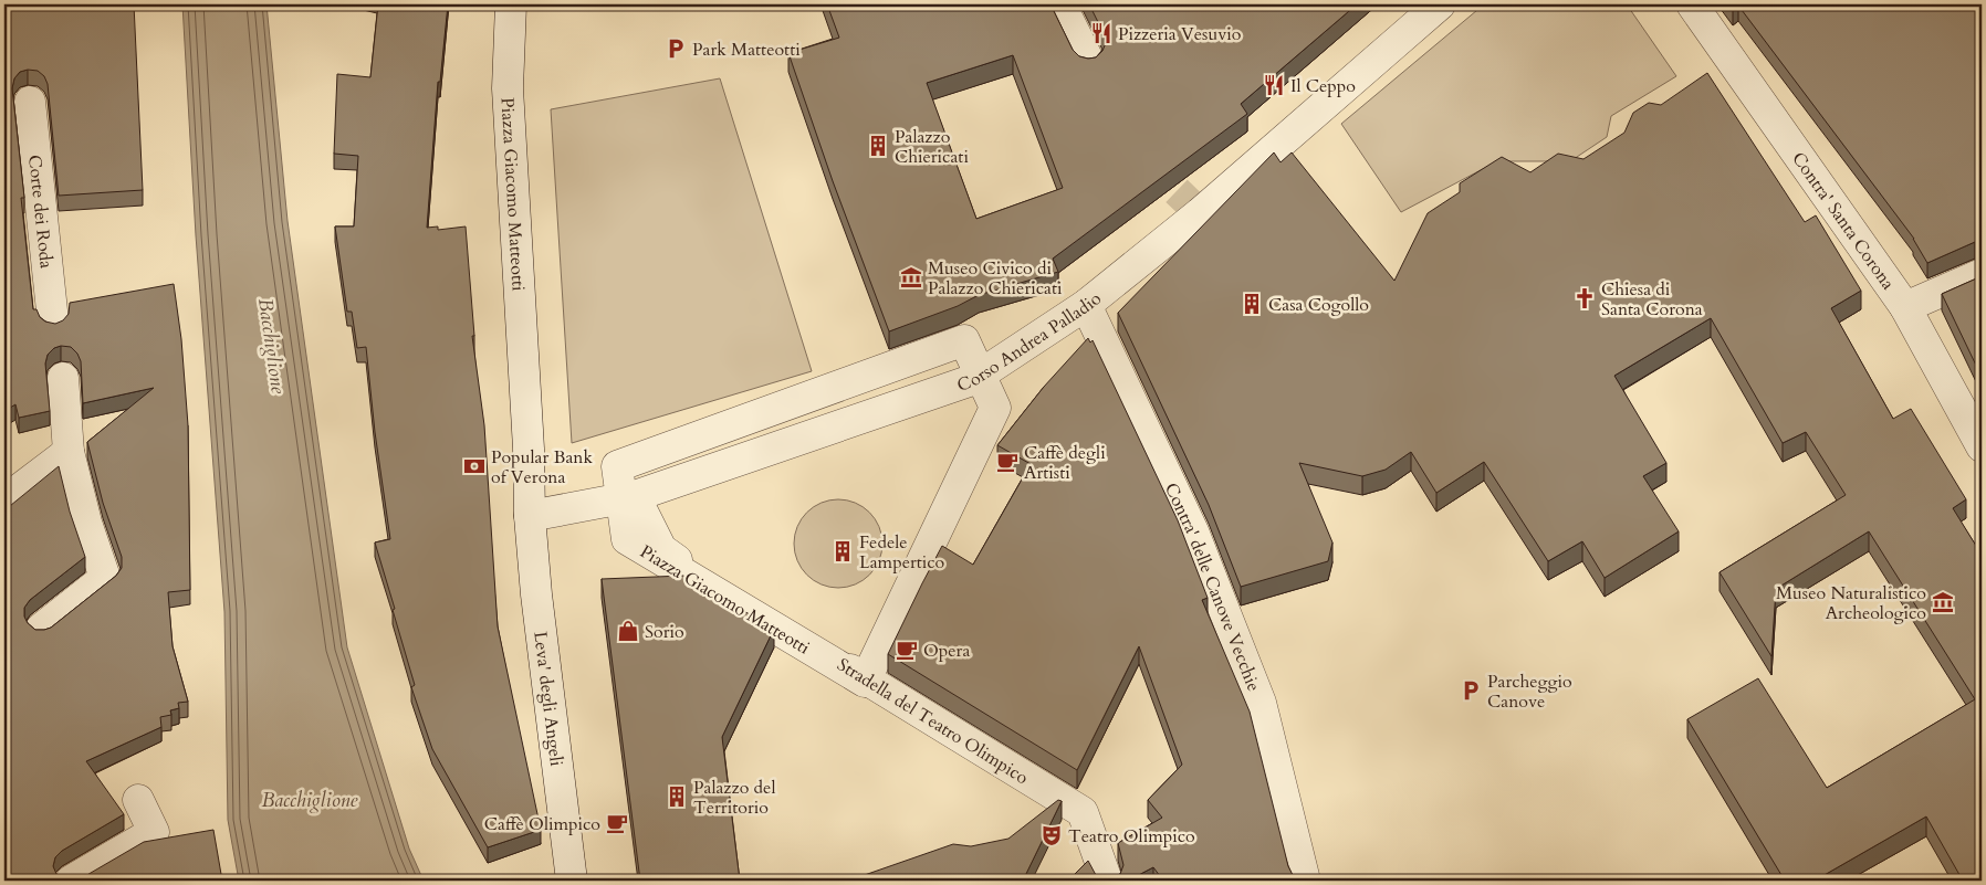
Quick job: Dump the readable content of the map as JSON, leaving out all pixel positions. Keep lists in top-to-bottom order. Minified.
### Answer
{"streets":{"street":["Piazza Giacomo Matteotti","Corte dei Roda","Contra' Santa Corona","Corso Andrea Palladio","Contra' delle Canove Vecchie","Leva' degli Angeli","Stradella del Teatro Olimpico"]},"crossings":[["Piazza Giacomo Matteotti","Corso Andrea Palladio"],["Piazza Giacomo Matteotti","Leva' degli Angeli"],["Corso Andrea Palladio","Contra' delle Canove Vecchie"],["Corso Andrea Palladio","Leva' degli Angeli"],["Corso Andrea Palladio","Stradella del Teatro Olimpico"]],"water":["Bacchiglione"],"places":{"restaurant":["Pizzeria Vesuvio","Il Ceppo"],"parking":["Park Matteotti","Parcheggio Canove"],"building":["Palazzo Chiericati","Casa Cogollo","Fedele Lampertico","Palazzo del Territorio"],"museum":["Museo Civico di Palazzo Chiericati","Museo Naturalistico Archeologico"],"church":["Chiesa di Santa Corona"],"cafe":["Caffè degli Artisti","Opera","Caffè Olimpico"],"bank":["Popular Bank of Verona"],"shop":["Sorio"],"theatre":["Teatro Olimpico"]}}
